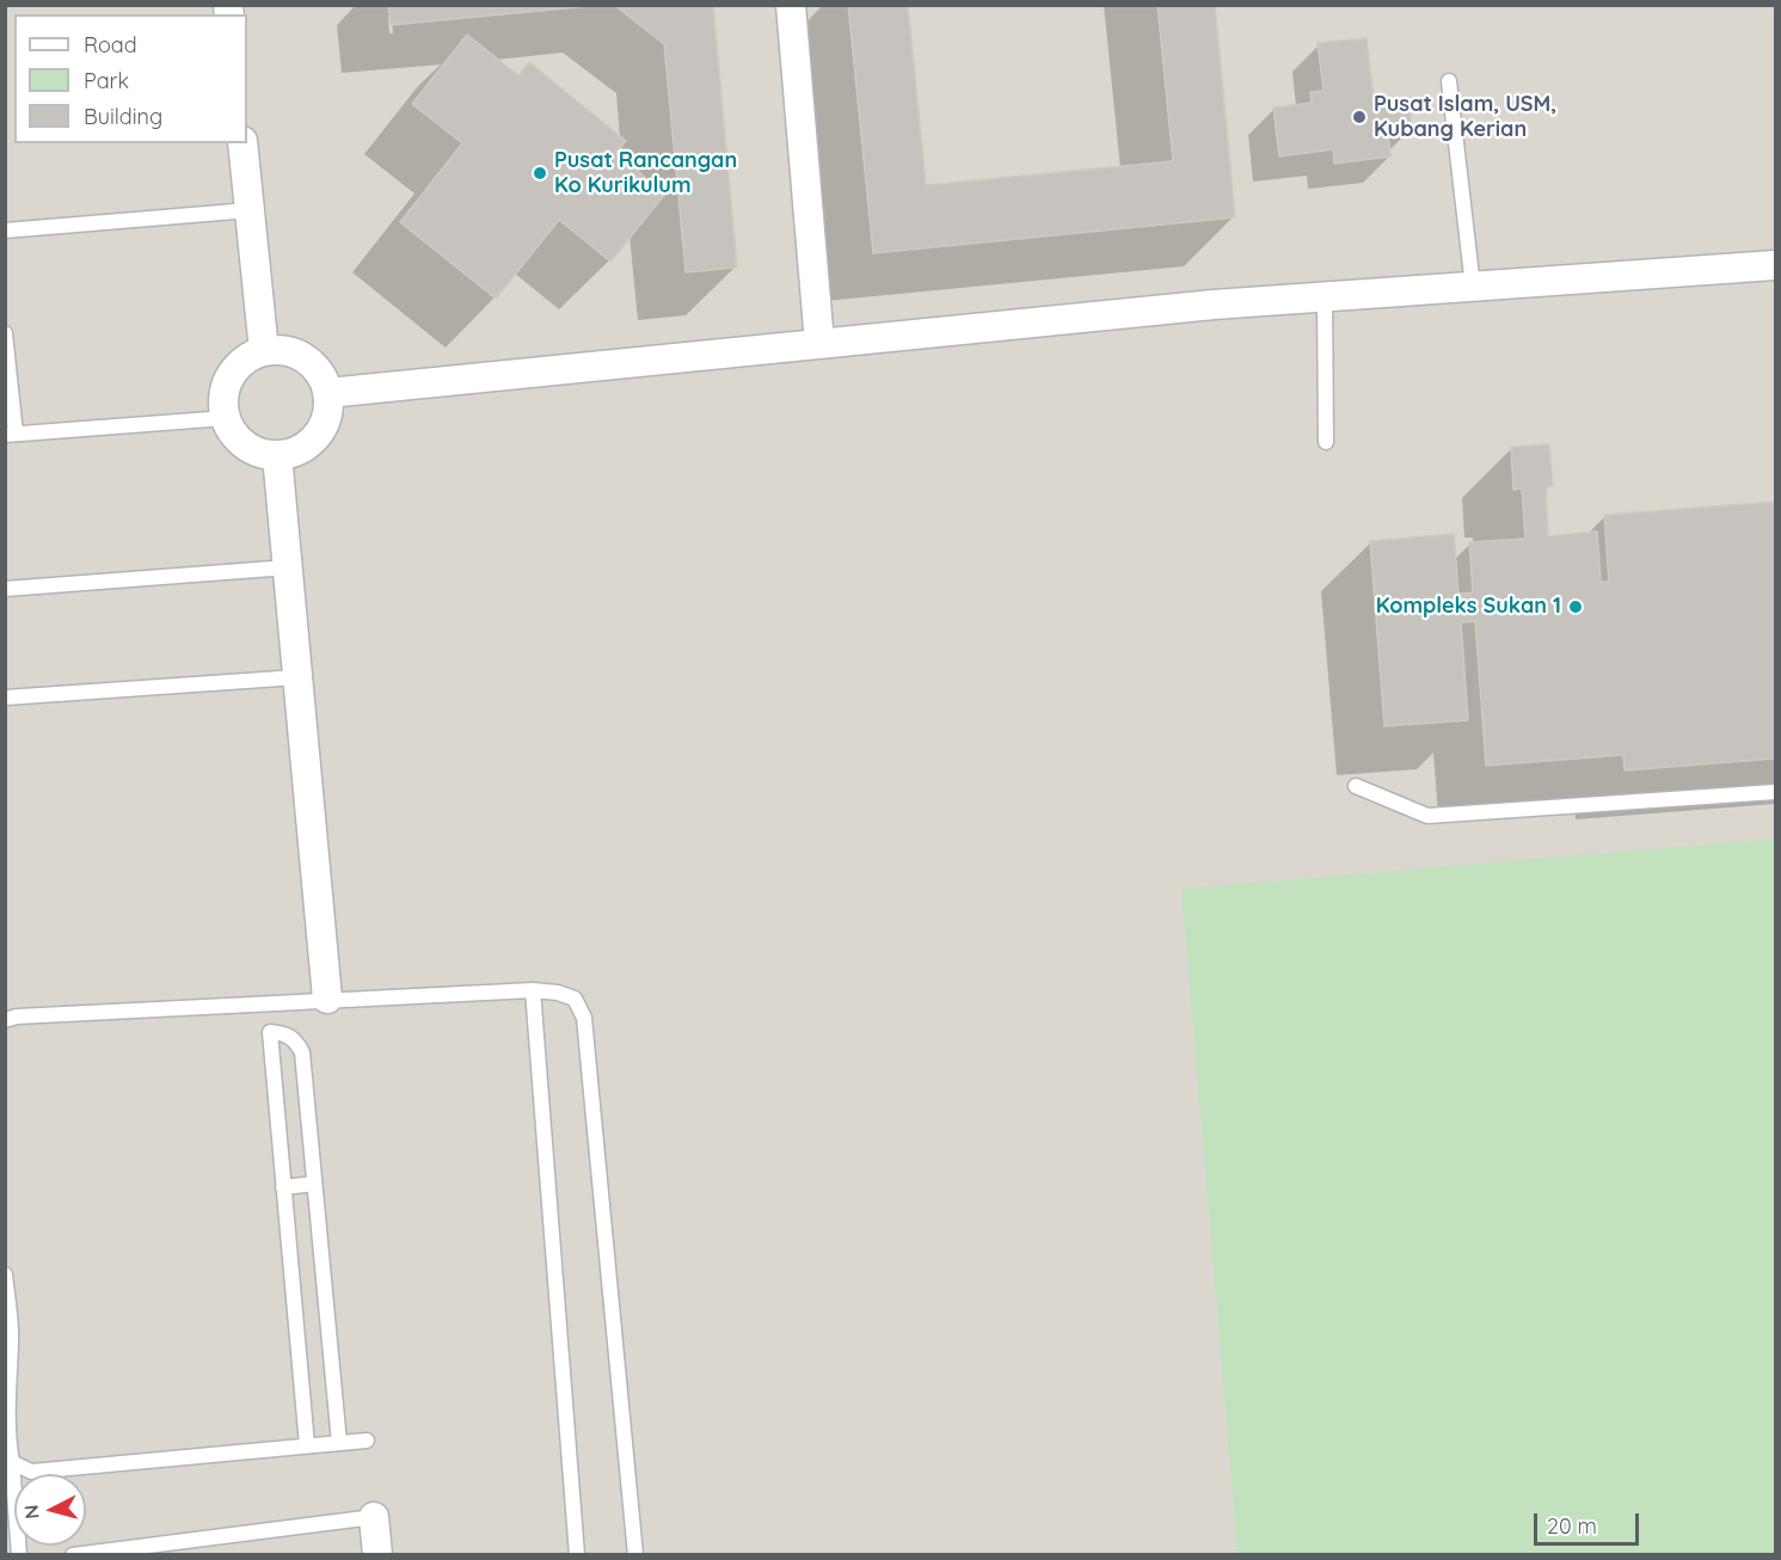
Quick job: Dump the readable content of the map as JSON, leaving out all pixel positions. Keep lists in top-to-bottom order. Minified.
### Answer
{"places":["Pusat Islam, USM, Kubang Kerian","Pusat Rancangan Ko Kurikulum","Kompleks Sukan 1"],"legend":["Road","Park","Building"],"scale_bar":"20 m","north":"left"}
